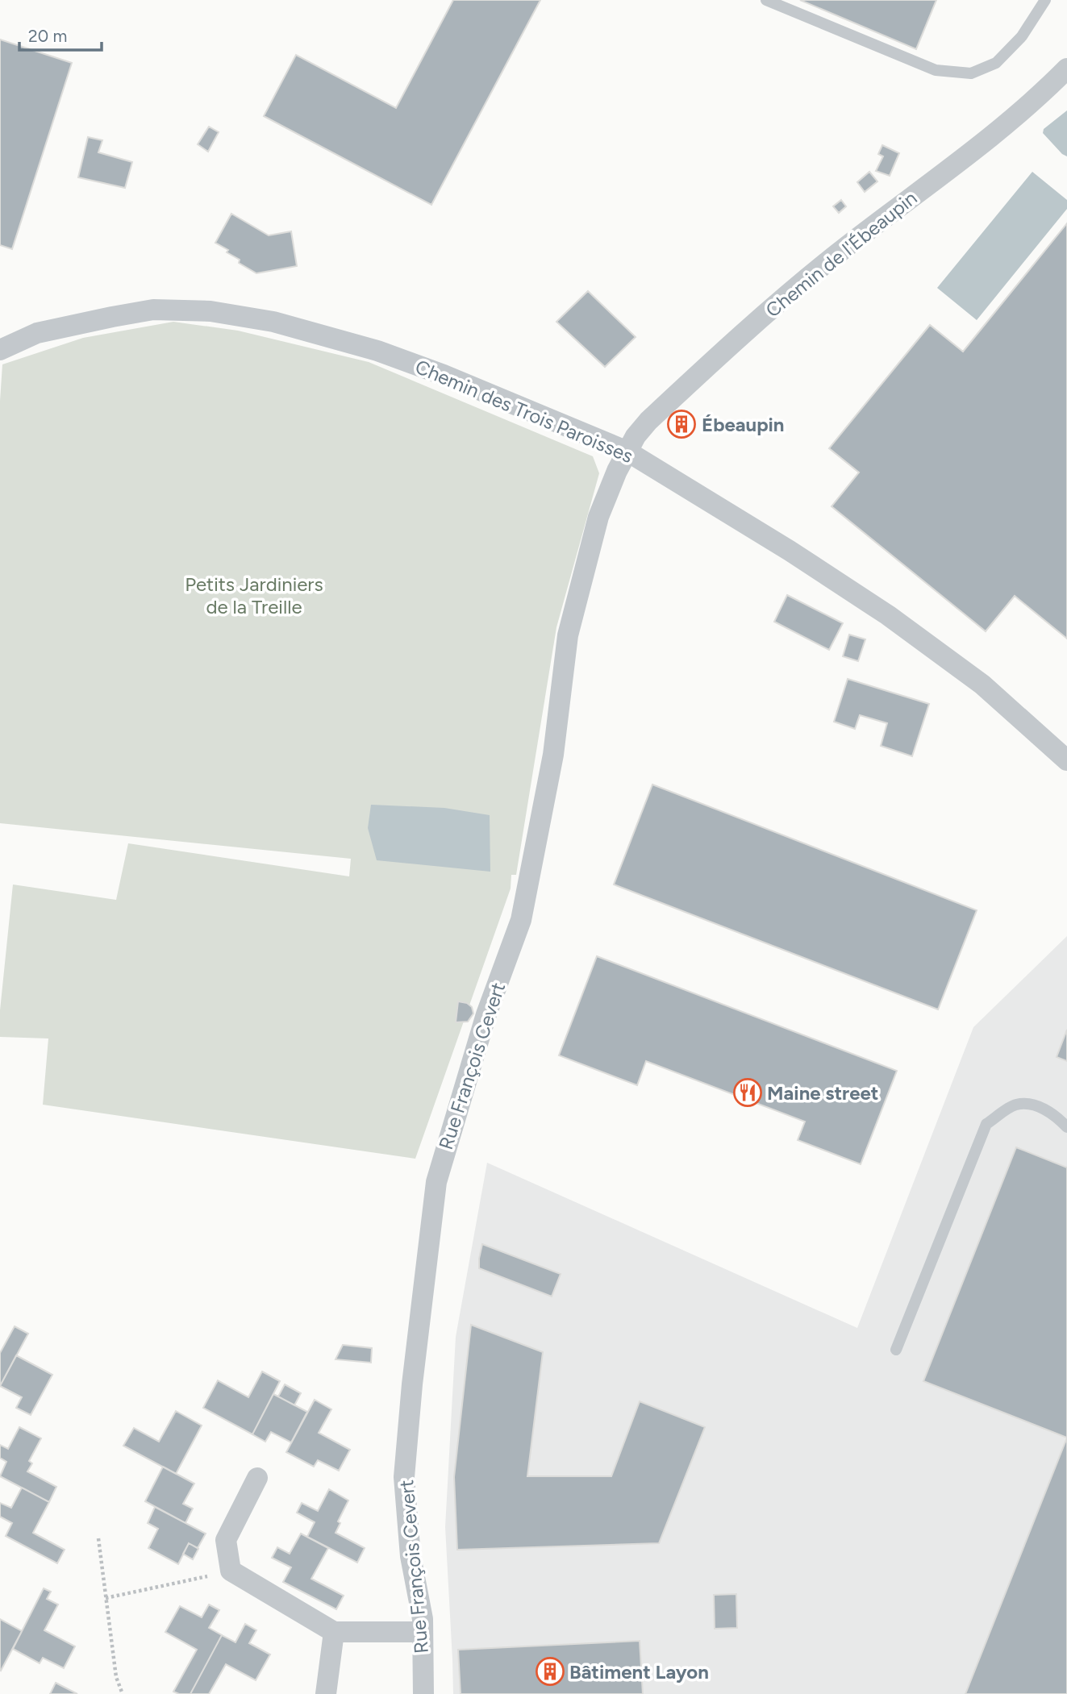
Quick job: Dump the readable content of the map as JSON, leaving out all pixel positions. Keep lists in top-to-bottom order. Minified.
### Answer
{"streets":{"street":["Chemin de l'Ébeaupin","Chemin des Trois Paroisses","Rue François Cevert"]},"crossings":[["Chemin de l'Ébeaupin","Chemin des Trois Paroisses"],["Chemin de l'Ébeaupin","Rue François Cevert"],["Chemin des Trois Paroisses","Rue François Cevert"]],"parks":["Petits Jardiniers de la Treille"],"places":{"building":["Ébeaupin","Bâtiment Layon"],"restaurant":["Maine street"]},"scale_bar":"20 m"}
